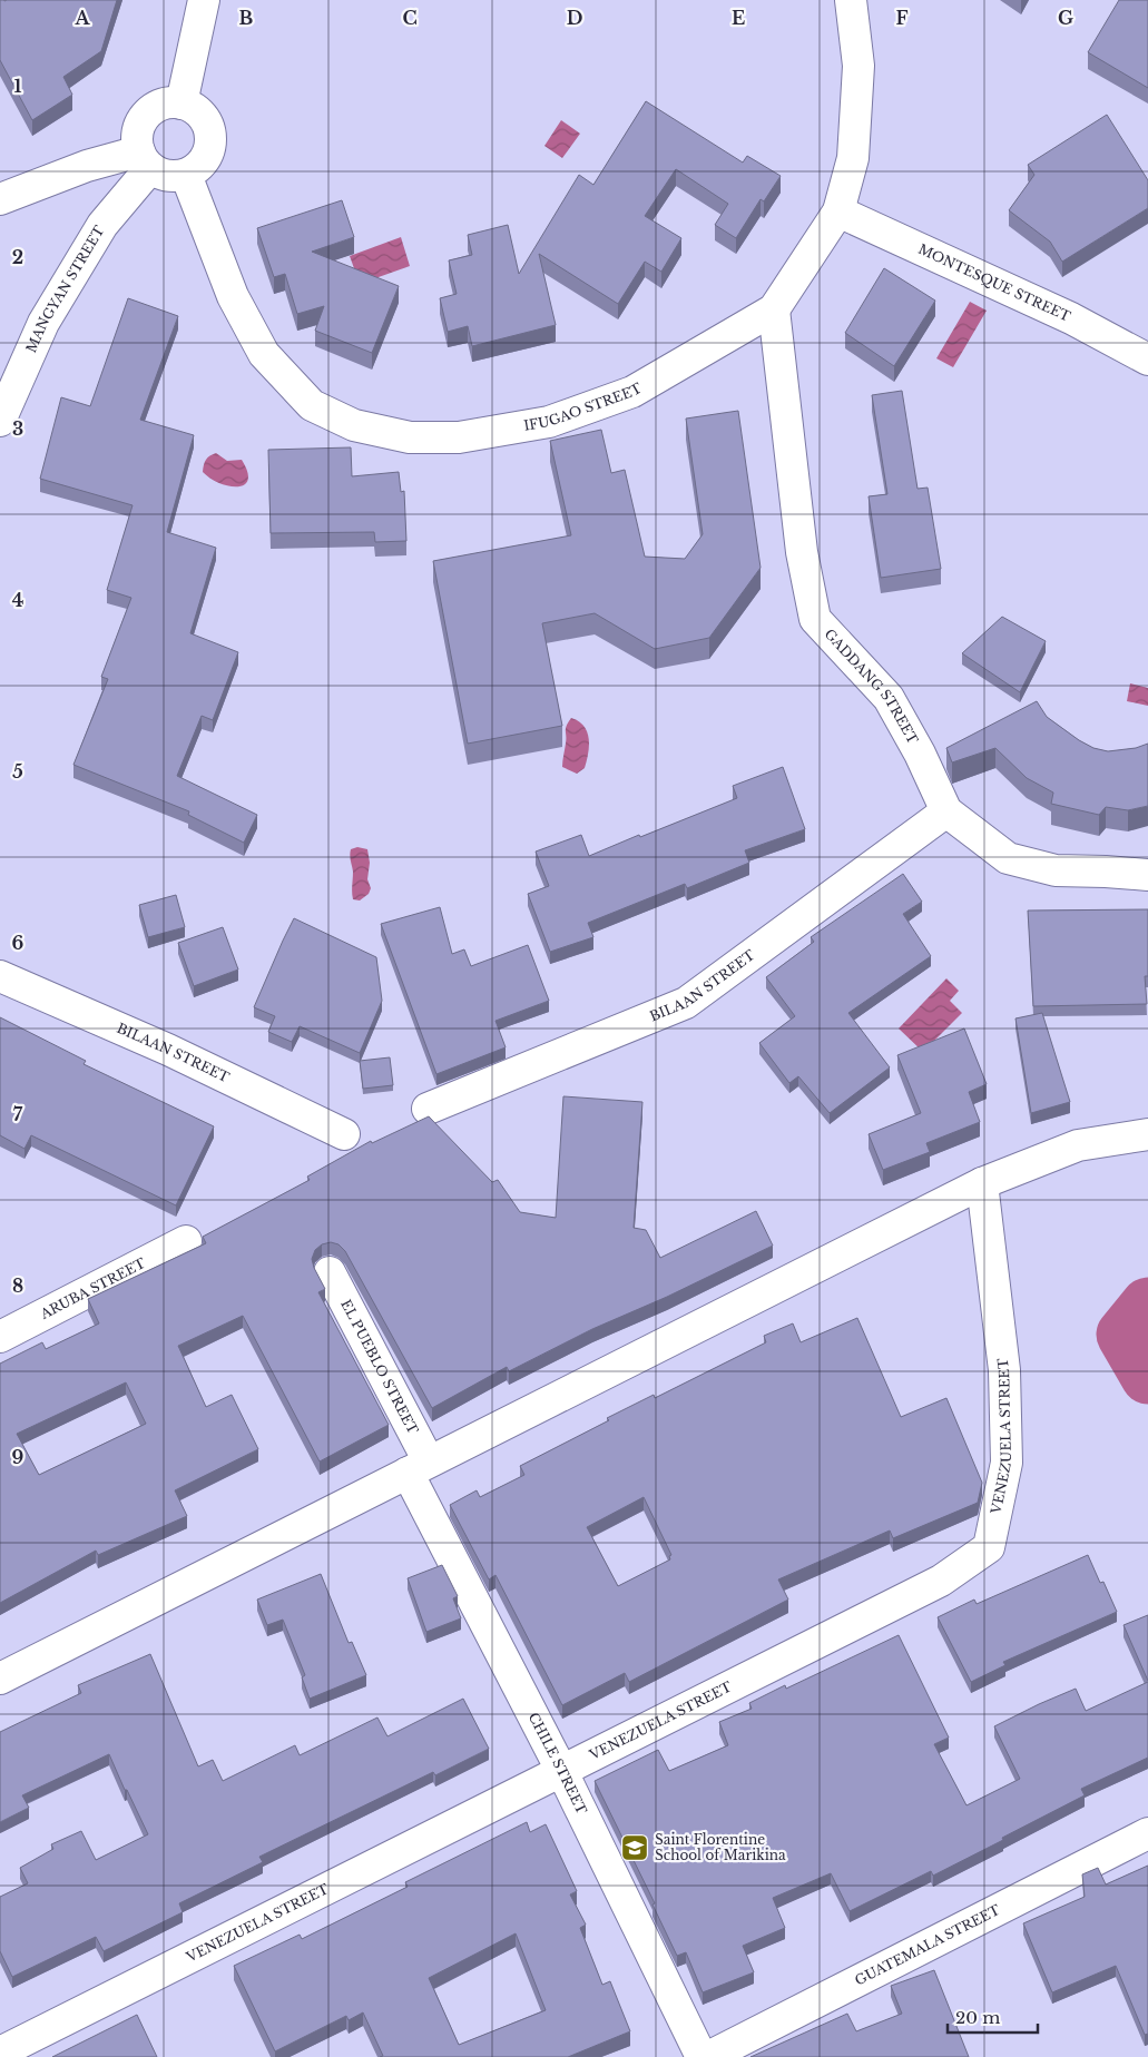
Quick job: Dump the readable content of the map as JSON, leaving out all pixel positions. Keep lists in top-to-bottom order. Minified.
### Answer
{"streets":{"street":["MONTESQUE STREET","MANGYAN STREET","IFUGAO STREET","GADDANG STREET","BILAAN STREET","ARUBA STREET","EL PUEBLO STREET","VENEZUELA STREET","CHILE STREET","GUATEMALA STREET"]},"crossings":[["MONTESQUE STREET","IFUGAO STREET"],["MANGYAN STREET","IFUGAO STREET"],["IFUGAO STREET","GADDANG STREET"],["GADDANG STREET","BILAAN STREET"],["EL PUEBLO STREET","CHILE STREET"],["VENEZUELA STREET","CHILE STREET"]],"places":{"school or university":["Saint Florentine School of Marikina"]},"scale_bar":"20 m","grid":{"columns":["A","B","C","D","E","F","G"],"rows":["1","2","3","4","5","6","7","8","9"]}}
